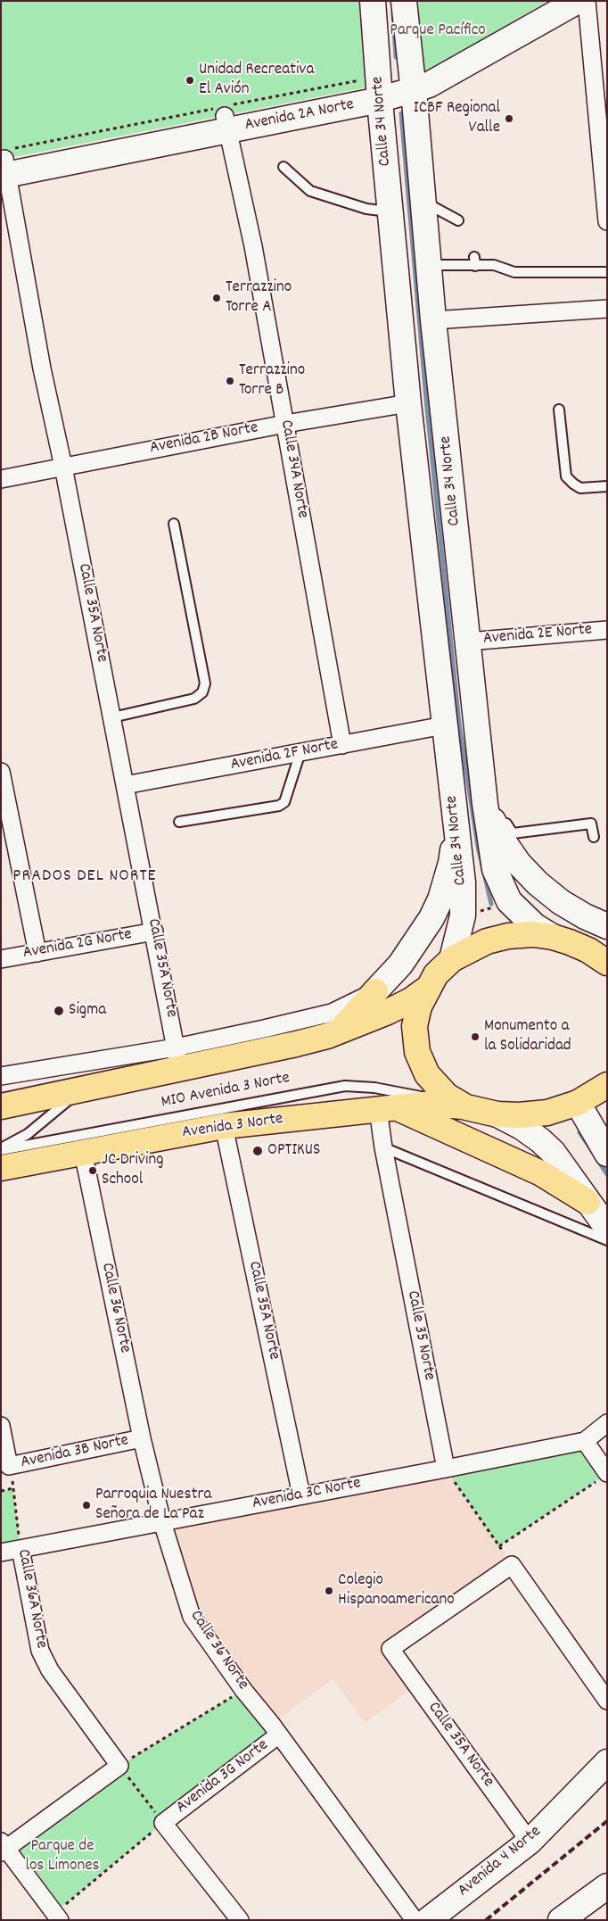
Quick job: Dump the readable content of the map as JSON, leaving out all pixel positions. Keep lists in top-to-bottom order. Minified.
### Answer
{"streets":{"main road":["Avenida 2A Norte","Calle 34 Norte","Avenida 3 Norte","Avenida 4 Norte"],"street":["Avenida 2B Norte","Calle 34A Norte","Calle 35A Norte","Avenida 2E Norte","Avenida 2F Norte","Avenida 2G Norte","Calle 36 Norte","Calle 35 Norte","Avenida 3B Norte","Avenida 3C Norte","Calle 36A Norte","Avenida 3G Norte"],"lane":["MIO Avenida 3 Norte"]},"crossings":[["Avenida 2A Norte","Calle 34 Norte"],["Avenida 2A Norte","Calle 34A Norte"],["Avenida 2A Norte","Calle 35A Norte"],["Calle 34 Norte","Avenida 2B Norte"],["Calle 34 Norte","Avenida 2E Norte"],["Calle 34 Norte","Avenida 2F Norte"],["Avenida 2B Norte","Calle 34A Norte"],["Avenida 2B Norte","Calle 35A Norte"],["Calle 34A Norte","Avenida 2F Norte"],["Calle 35A Norte","Avenida 2F Norte"],["Calle 35A Norte","Avenida 2G Norte"],["Calle 35A Norte","Avenida 3 Norte"],["Calle 35A Norte","Avenida 3C Norte"],["Calle 35A Norte","Avenida 4 Norte"],["MIO Avenida 3 Norte","Avenida 3 Norte"],["Avenida 3 Norte","Calle 36 Norte"],["Avenida 3 Norte","Calle 35 Norte"],["Calle 36 Norte","Avenida 3B Norte"],["Calle 36 Norte","Avenida 3C Norte"],["Calle 36 Norte","Avenida 3G Norte"],["Calle 35 Norte","Avenida 3C Norte"],["Avenida 3B Norte","Calle 36A Norte"],["Avenida 3C Norte","Calle 36A Norte"]],"districts":["PRADOS DEL NORTE"],"parks":["Parque Pacífico","Parque de los Limones"],"places":["Unidad Recreativa El Avión","ICBF Regional Valle","Terrazzino Torre A","Terrazzino Torre B","Sigma","Monumento a la Solidaridad","OPTIKUS","JC Driving School","Parroquia Nuestra Señora de La Paz","Colegio Hispanoamericano"]}
